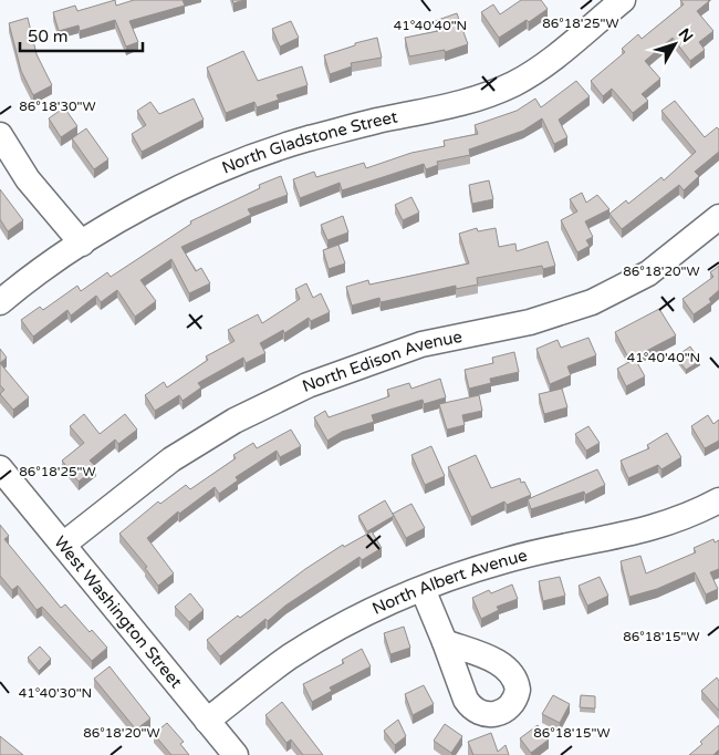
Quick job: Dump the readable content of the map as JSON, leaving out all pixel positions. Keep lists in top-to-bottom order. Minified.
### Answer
{"streets":{"street":["North Gladstone Street","North Edison Avenue","North Albert Avenue","West Washington Street"]},"crossings":[["North Edison Avenue","West Washington Street"],["North Albert Avenue","West Washington Street"]],"scale_bar":"50 m","north":"top right","coordinates":["86°18'25\"W","41°40'40\"N","86°18'30\"W","86°18'20\"W","86°18'15\"W","41°40'30\"N"]}
